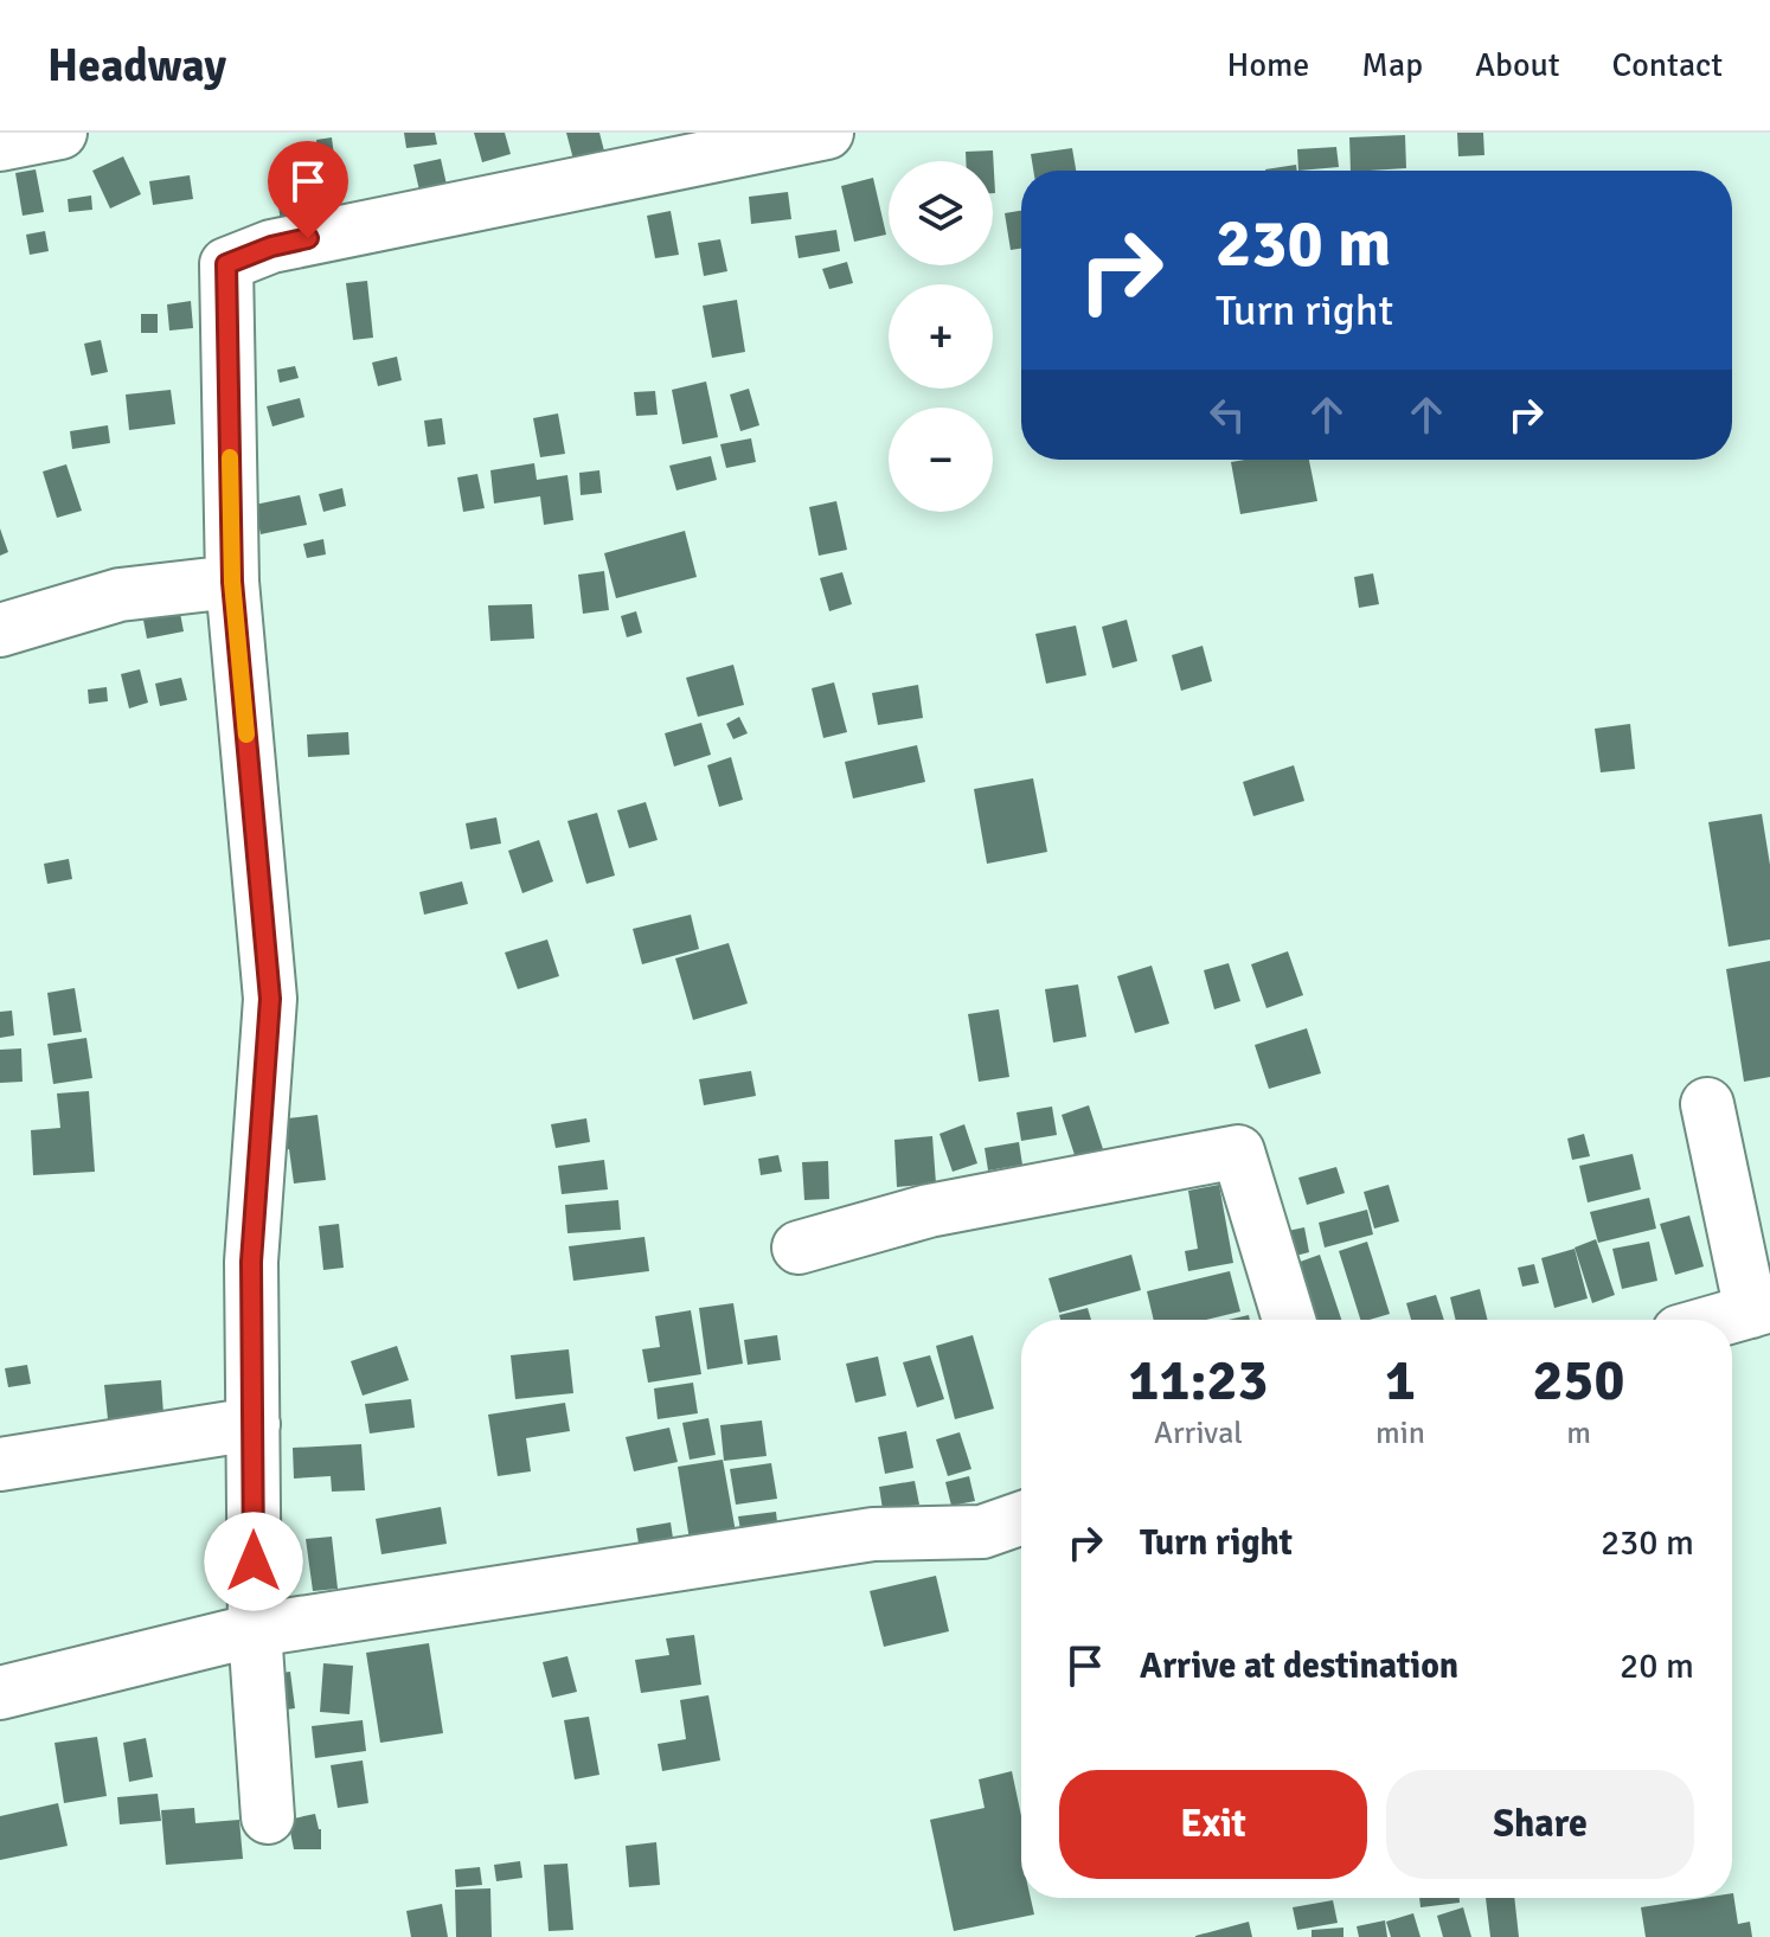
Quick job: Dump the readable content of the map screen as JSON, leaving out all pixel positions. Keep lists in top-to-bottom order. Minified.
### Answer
{"page":{"header":"Headway","nav":["Home","Map","About","Contact"],"map_buttons":["+","−"],"turn":["230 m","Turn right"],"eta":["11:23","Arrival","1","min","250","m"],"list":[{"name":"Turn right","value":"230 m"},{"name":"Arrive at destination","value":"20 m"}],"buttons":["Exit","Share"]}}
